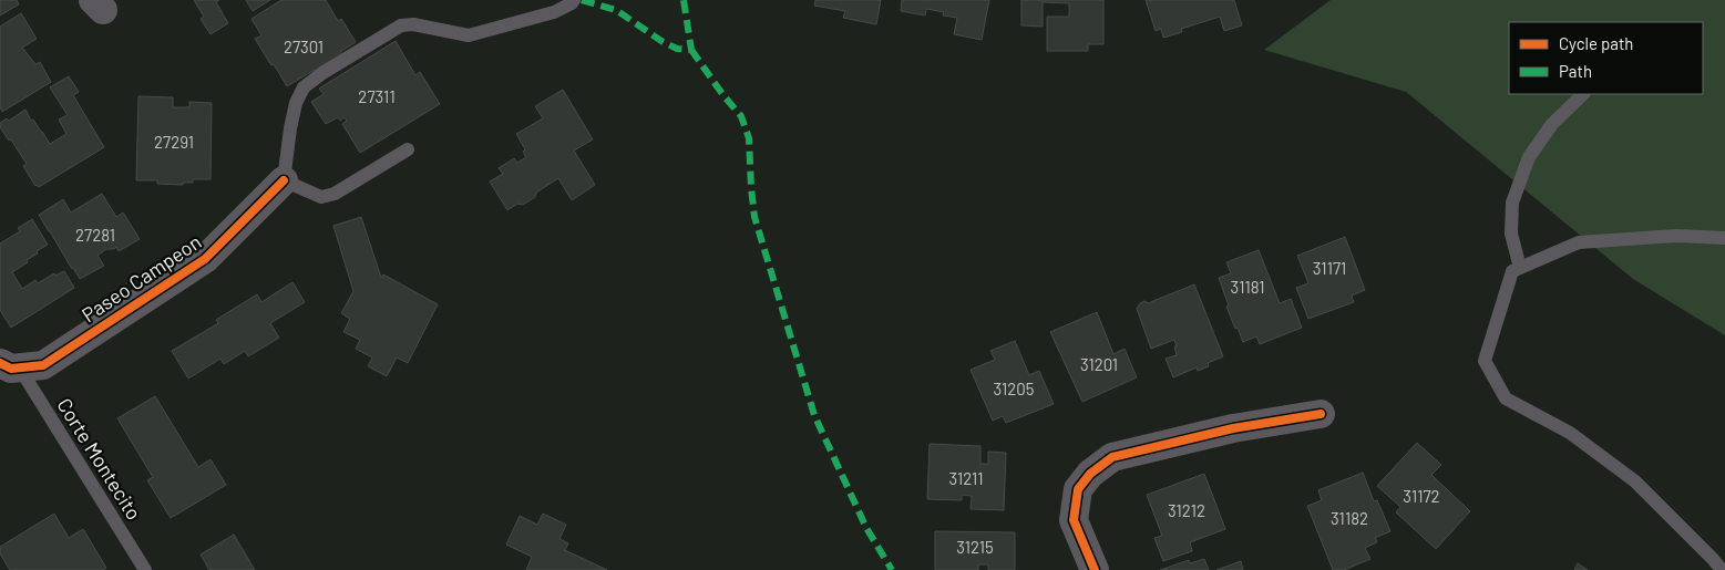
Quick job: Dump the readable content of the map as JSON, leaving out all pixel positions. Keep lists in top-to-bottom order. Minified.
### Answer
{"streets":{"street":["Paseo Campeon"],"lane":["Corte Montecito"]},"crossings":[["Paseo Campeon","Corte Montecito"]],"house_numbers":["27301","27311","27291","27281","31171","31181","31201","31205","31211","31172","31212","31182","31215"],"legend":["Cycle path","Path"]}
